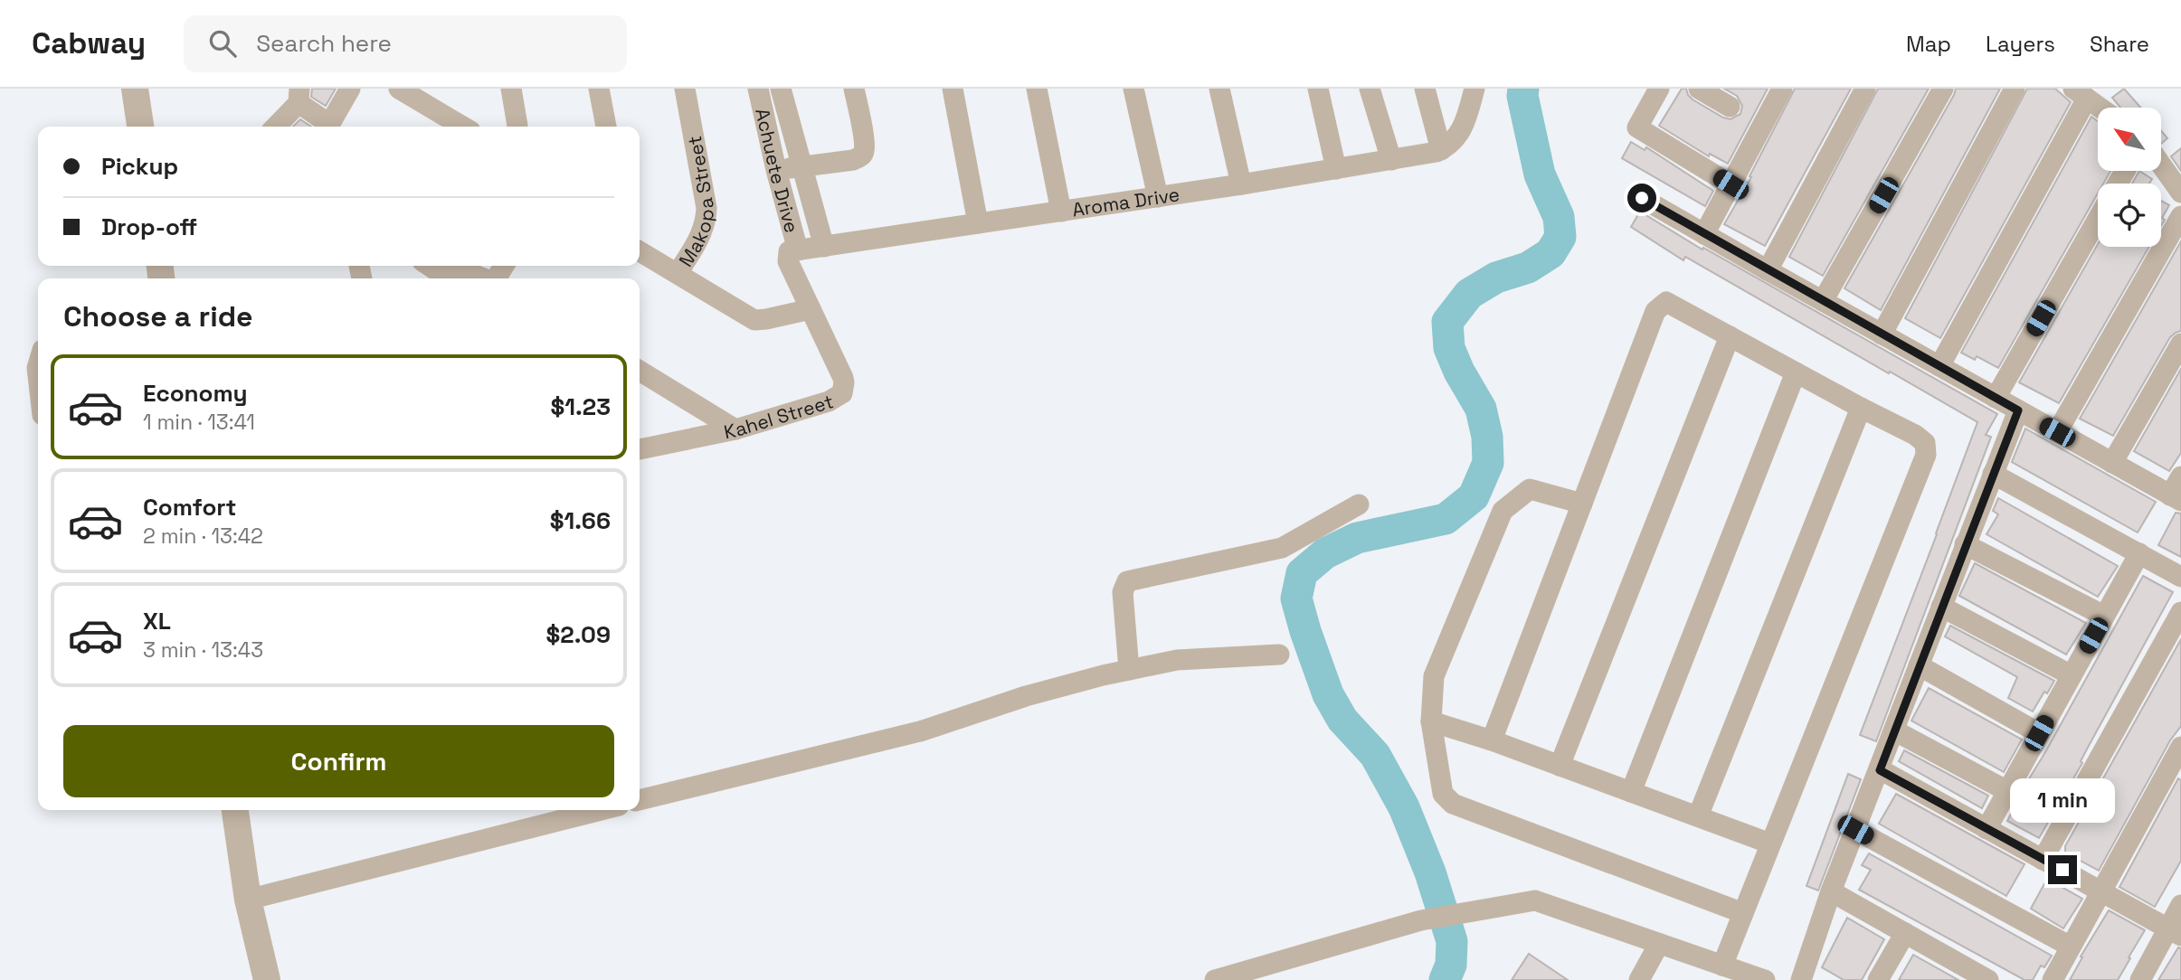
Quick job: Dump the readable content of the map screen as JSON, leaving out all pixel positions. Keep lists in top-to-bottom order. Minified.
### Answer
{"streets":{"street":["Achuete Drive","Makopa Street","Aroma Drive","Kahel Street"]},"crossings":[["Achuete Drive","Aroma Drive"],["Achuete Drive","Kahel Street"],["Aroma Drive","Kahel Street"]],"north":"top left","page":{"header":"Cabway","search":"Search here","nav":["Map","Layers","Share"],"banner":["Pickup","Drop-off"],"heading":"Choose a ride","list":[{"name":"Economy","note":"1 min · 13:41","value":"$1.23"},{"name":"Comfort","note":"2 min · 13:42","value":"$1.66"},{"name":"XL","note":"3 min · 13:43","value":"$2.09"}],"buttons":"Confirm","bubble":"1 min"}}
